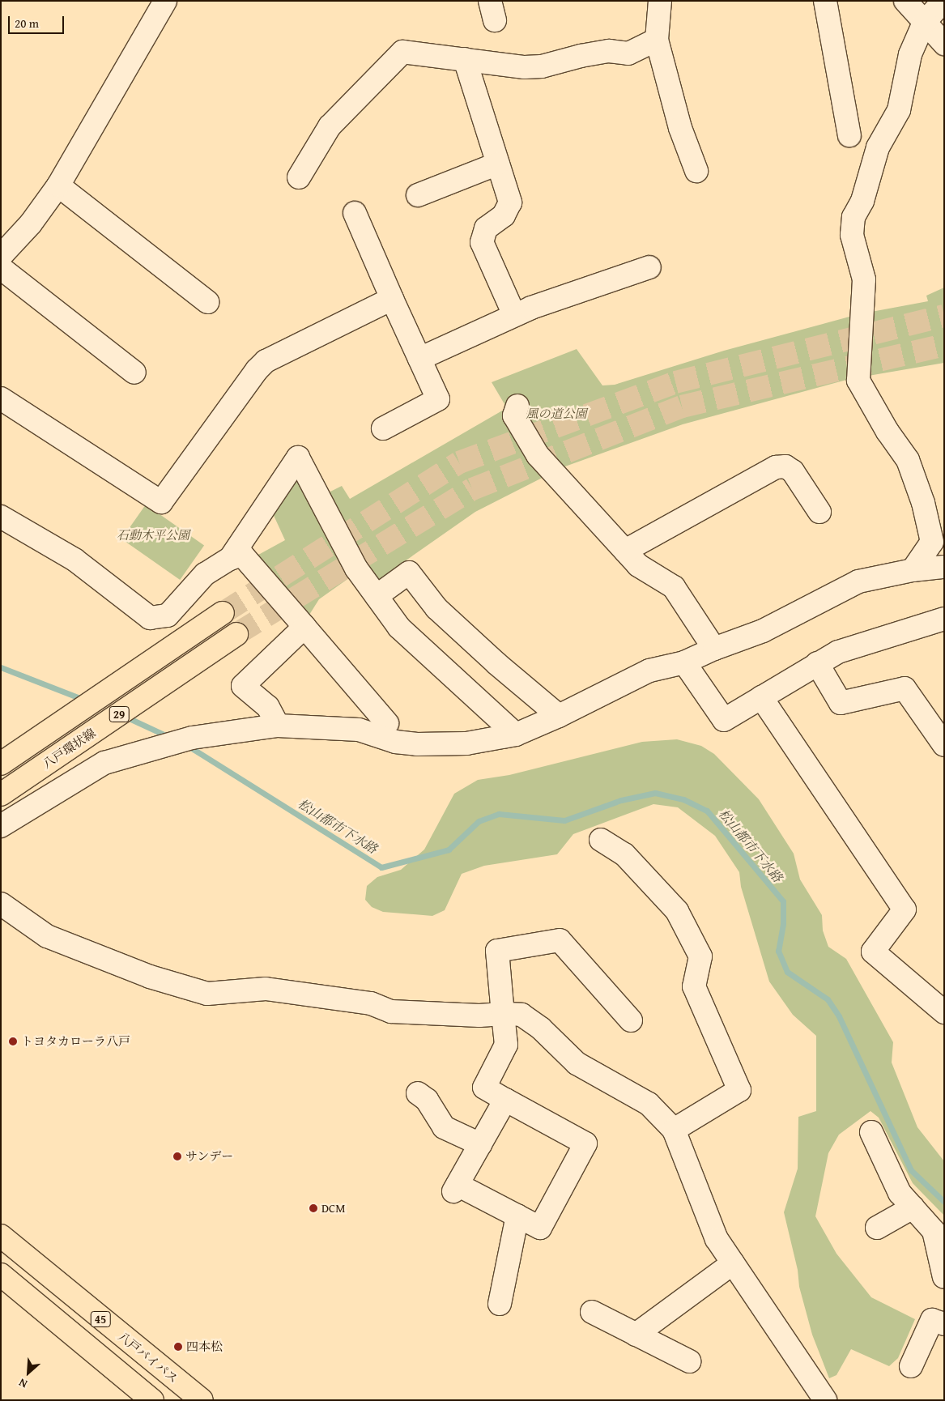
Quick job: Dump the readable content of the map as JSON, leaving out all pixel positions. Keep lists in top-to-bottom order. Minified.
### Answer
{"streets":{"main road":["29","八戸環状線","45","八戸バイパス"]},"water":["松山都市下水路"],"parks":["風の道公園","石動木平公園"],"places":["トヨタカローラ八戸","サンデー","DCM","四本松"],"scale_bar":"20 m","north":"bottom left"}
